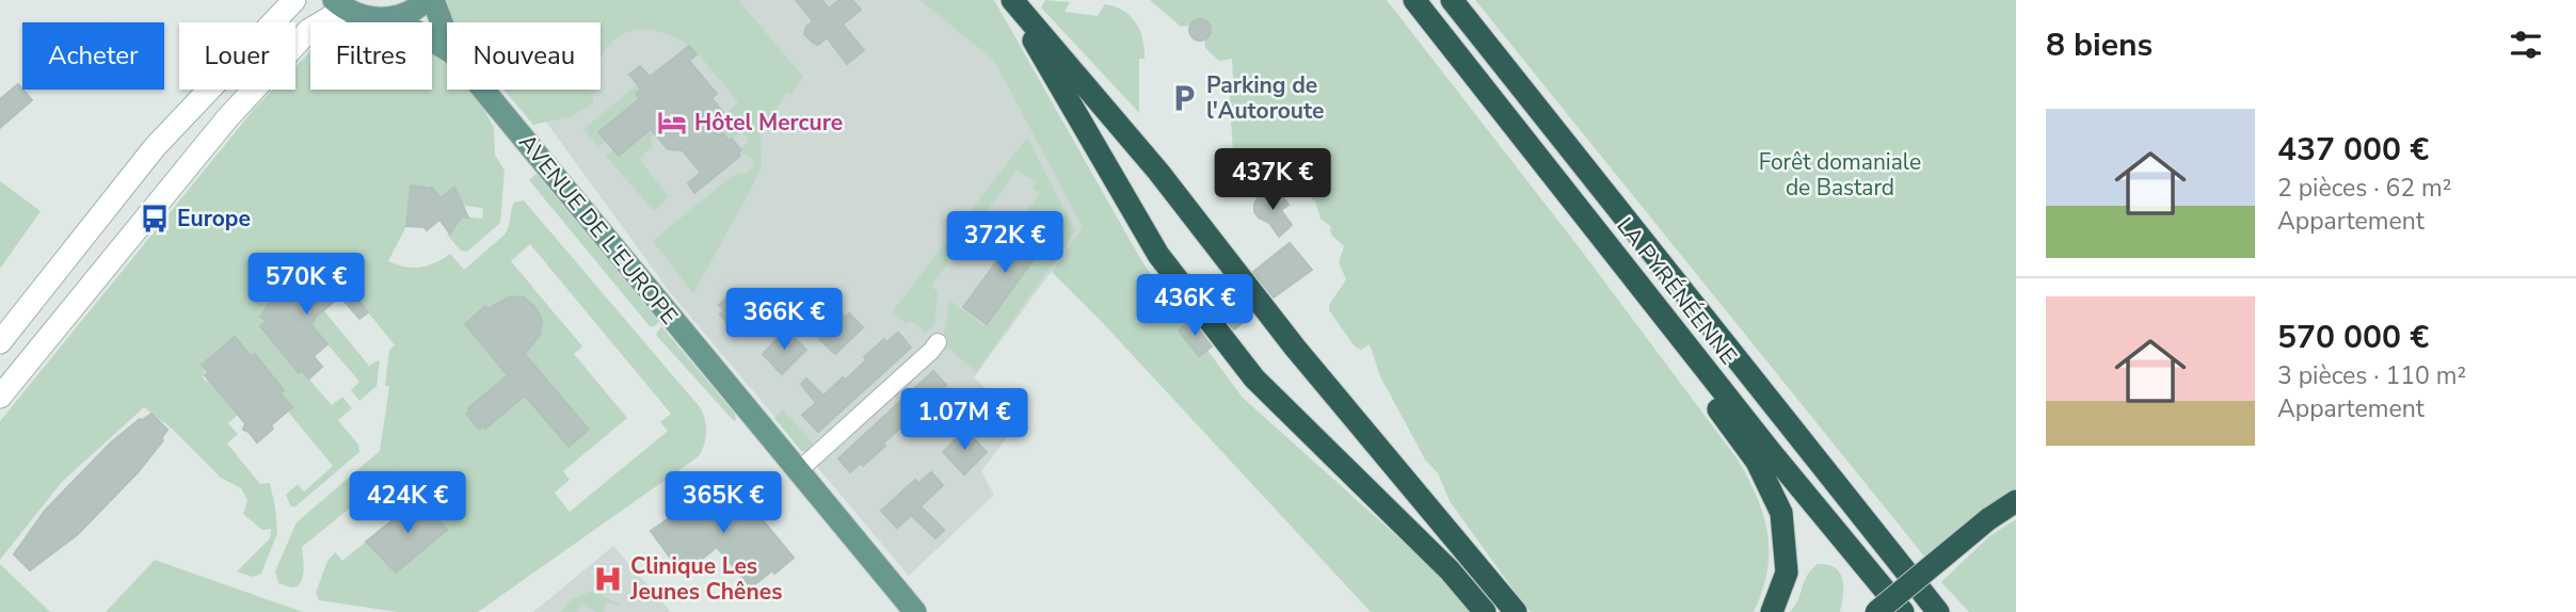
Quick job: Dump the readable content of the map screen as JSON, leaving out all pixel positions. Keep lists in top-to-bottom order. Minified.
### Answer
{"streets":{"highway":["LA PYRÉNÉENNE"],"main road":["AVENUE DE L'EUROPE"]},"parks":["Forêt domaniale de Bastard"],"places":{"parking":["Parking de l'Autoroute"],"hotel":["Hôtel Mercure"],"bus stop":["Europe"],"hospital":["Clinique Les Jeunes Chênes"]},"page":{"heading":"8 biens","chip":["Acheter","Louer","Filtres","Nouveau"],"list":[{"name":"437 000 €","note":"2 pièces · 62 m² · Appartement"},{"name":"570 000 €","note":"3 pièces · 110 m² · Appartement"}],"price":["437K €","372K €","570K €","436K €","366K €","1.07M €","424K €","365K €"]}}
